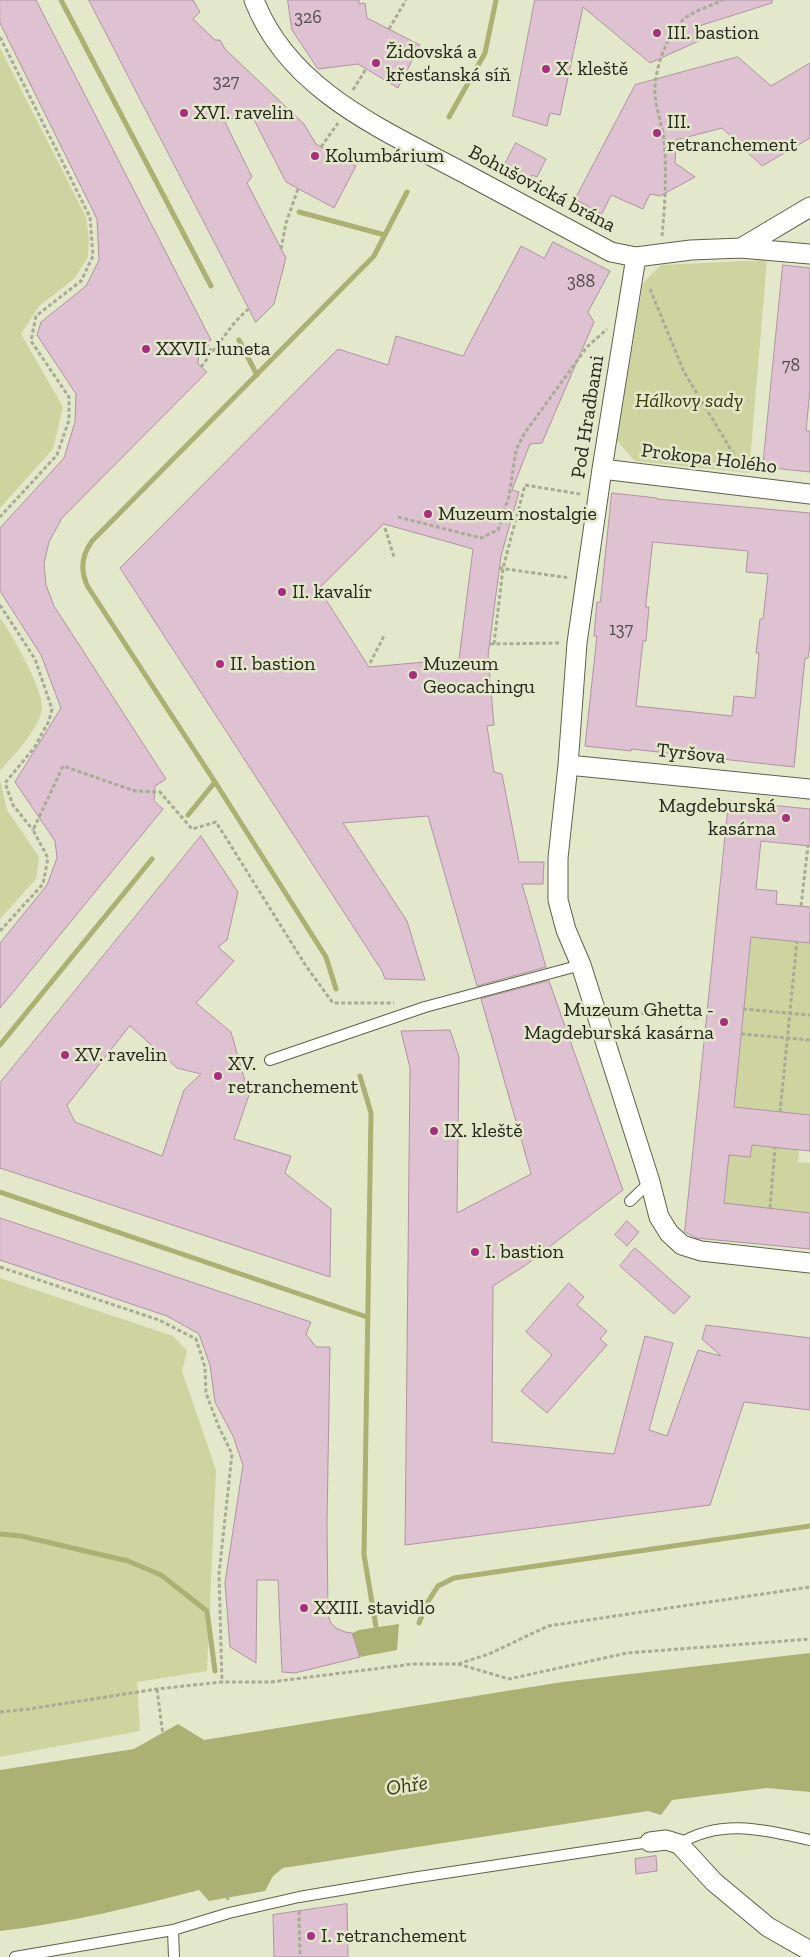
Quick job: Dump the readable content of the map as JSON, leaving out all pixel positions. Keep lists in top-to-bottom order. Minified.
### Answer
{"streets":{"street":["Bohušovická brána","Pod Hradbami","Prokopa Holého","Tyršova"]},"crossings":[["Bohušovická brána","Pod Hradbami"],["Pod Hradbami","Prokopa Holého"],["Pod Hradbami","Tyršova"]],"water":["Ohře"],"parks":["Hálkovy sady"],"places":["III. bastion","Židovská a křesťanská síň","X. kleště","XVI. ravelin","III. retranchement","Kolumbárium","XXVII. luneta","Muzeum nostalgie","II. kavalír","II. bastion","Muzeum Geocachingu","Magdeburská kasárna","Muzeum Ghetta - Magdeburská kasárna","XV. ravelin","XV. retranchement","IX. kleště","I. bastion","XXIII. stavidlo","I. retranchement"],"house_numbers":["326","327","388","78","137"]}
